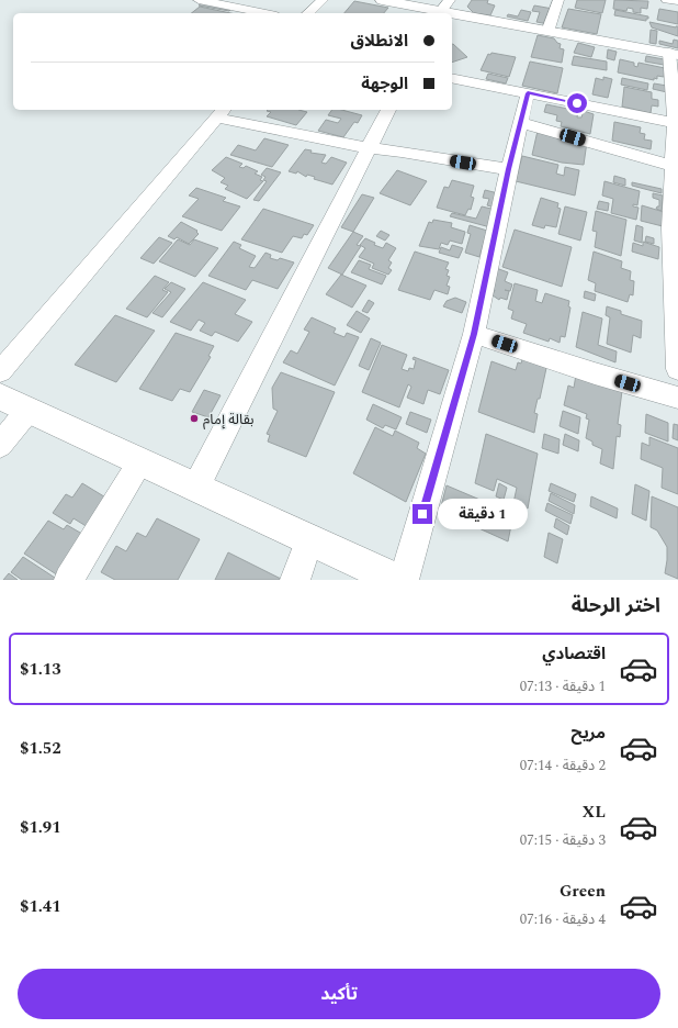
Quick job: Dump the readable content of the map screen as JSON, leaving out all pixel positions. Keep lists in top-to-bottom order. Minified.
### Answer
{"places":["بقالة إمام"],"page":{"banner":["الانطلاق","الوجهة"],"bubble":"1 دقيقة","heading":"اختر الرحلة","list":[{"name":"اقتصادي","note":"1 دقيقة · 07:13","value":"$1.13"},{"name":"مريح","note":"2 دقيقة · 07:14","value":"$1.52"},{"name":"XL","note":"3 دقيقة · 07:15","value":"$1.91"},{"name":"Green","note":"4 دقيقة · 07:16","value":"$1.41"}],"buttons":"تأكيد"}}
